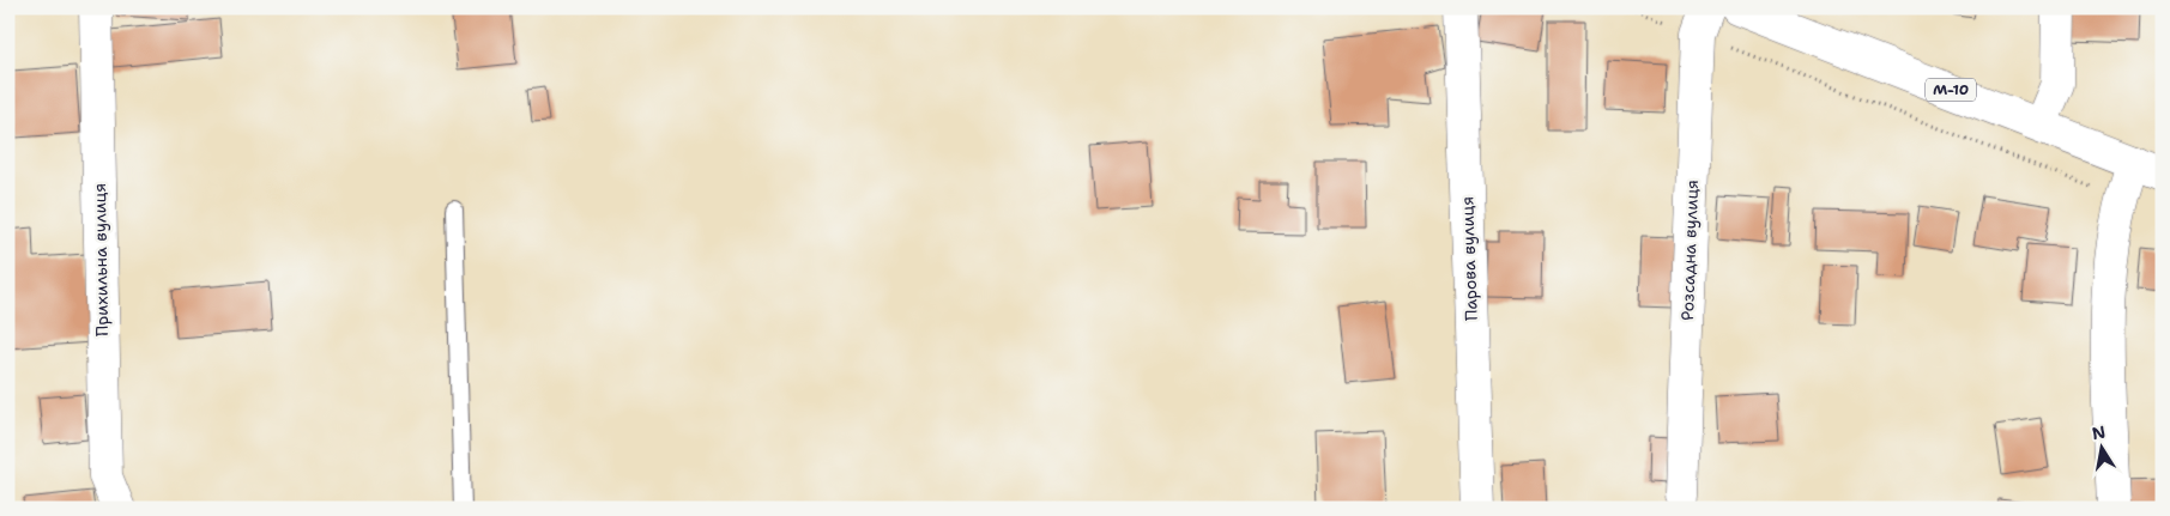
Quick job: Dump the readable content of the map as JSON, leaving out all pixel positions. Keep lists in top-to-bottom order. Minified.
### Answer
{"streets":{"street":["М-10","Розсадна вулиця","Парова вулиця","Прихильна вулиця"]},"north":"top"}
